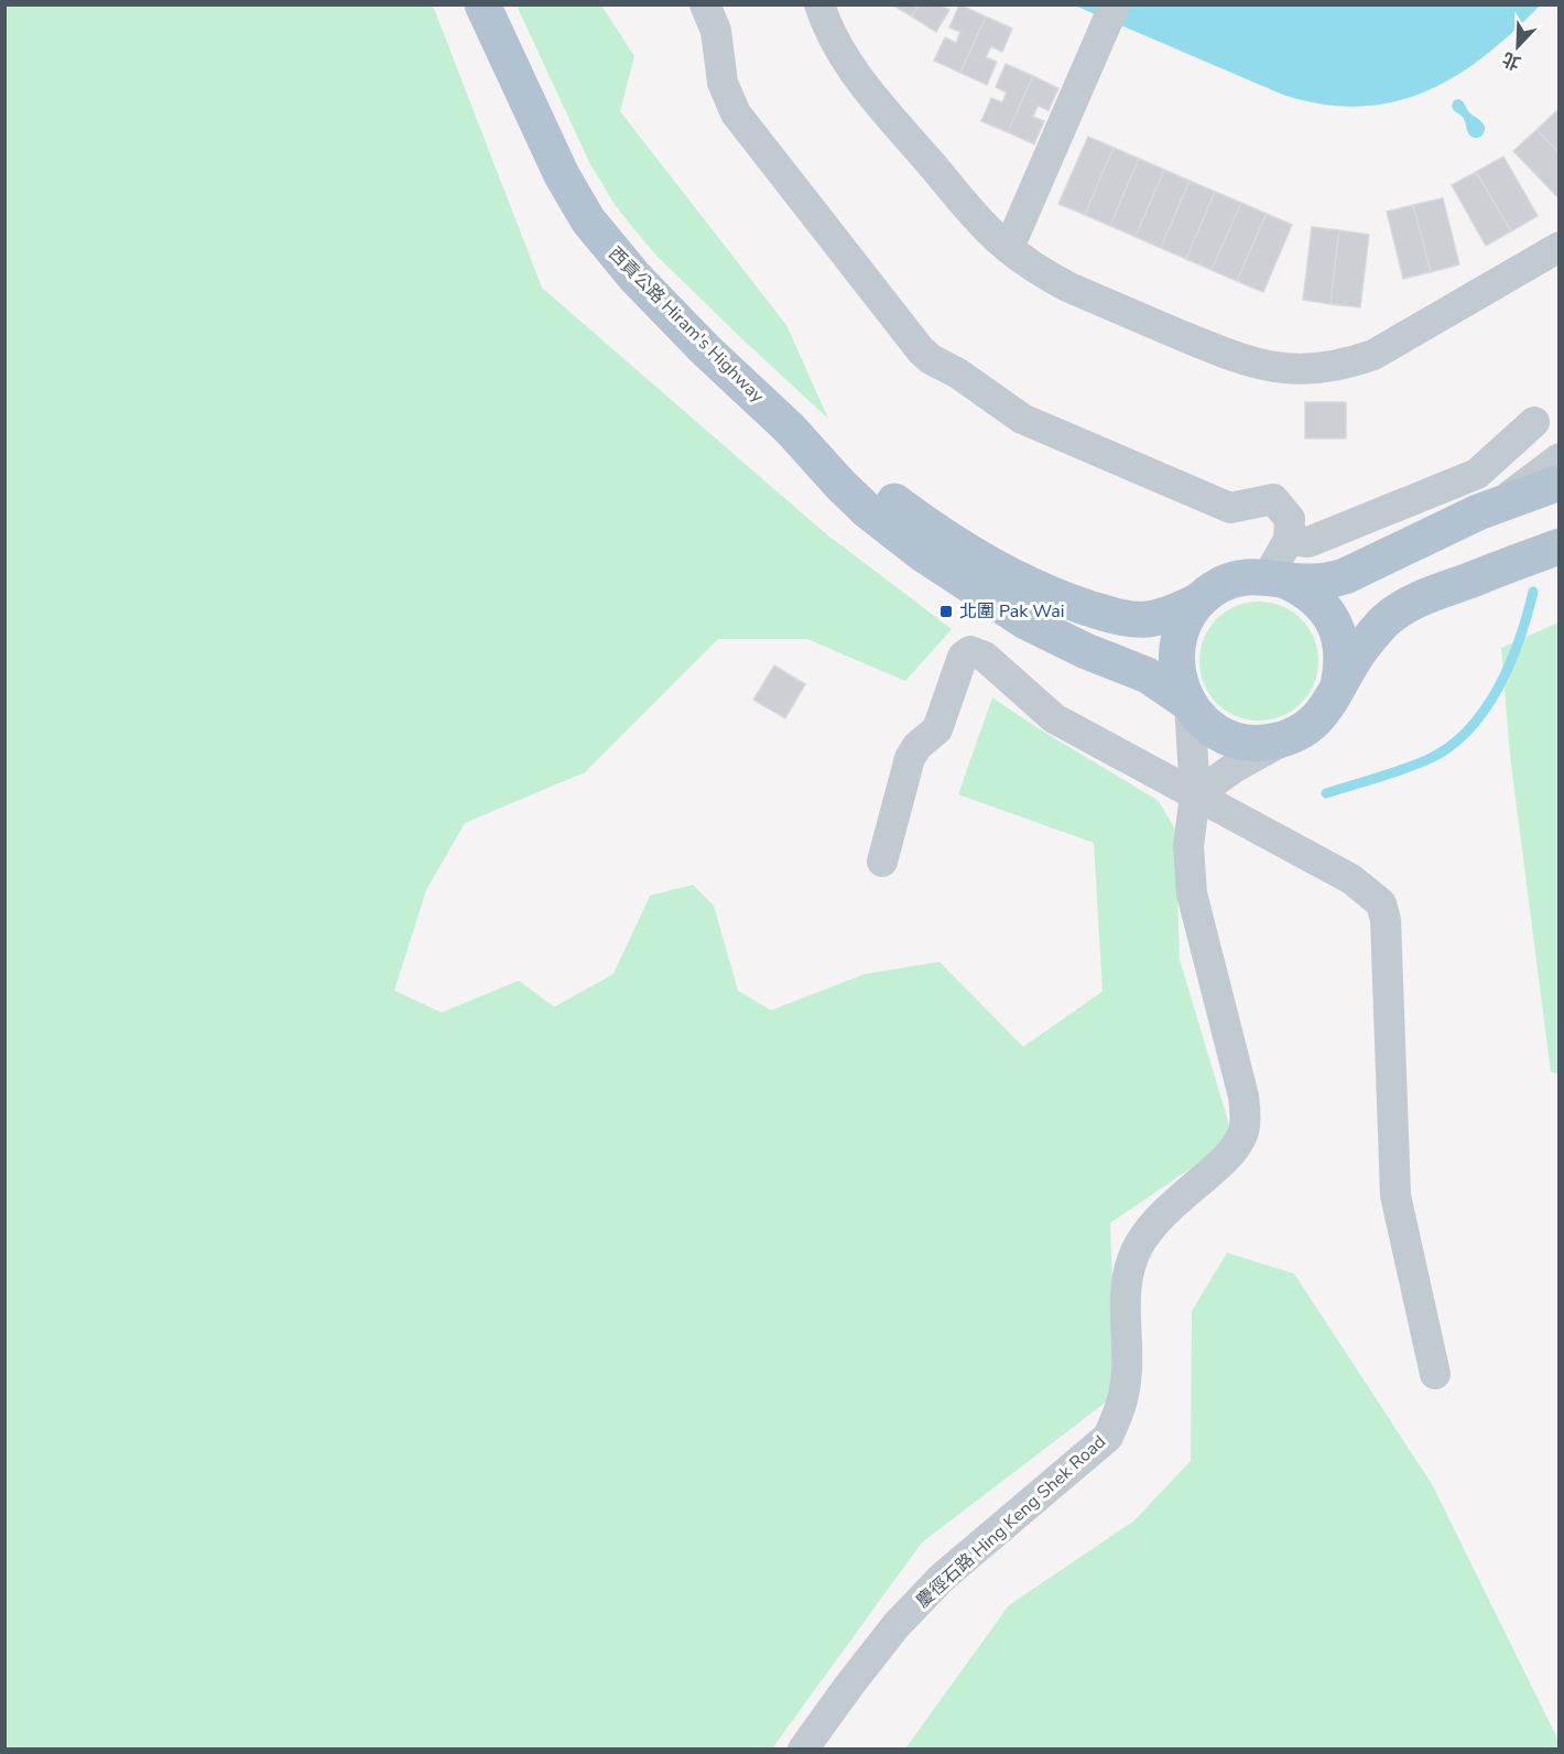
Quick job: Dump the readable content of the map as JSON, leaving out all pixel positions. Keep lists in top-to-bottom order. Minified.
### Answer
{"streets":{"main road":["西貢公路 Hiram's Highway"],"street":["慶徑石路 Hing Keng Shek Road"]},"crossings":[["西貢公路 Hiram's Highway","慶徑石路 Hing Keng Shek Road"]],"places":{"transit":["北圍 Pak Wai"]},"north":"bottom left"}
